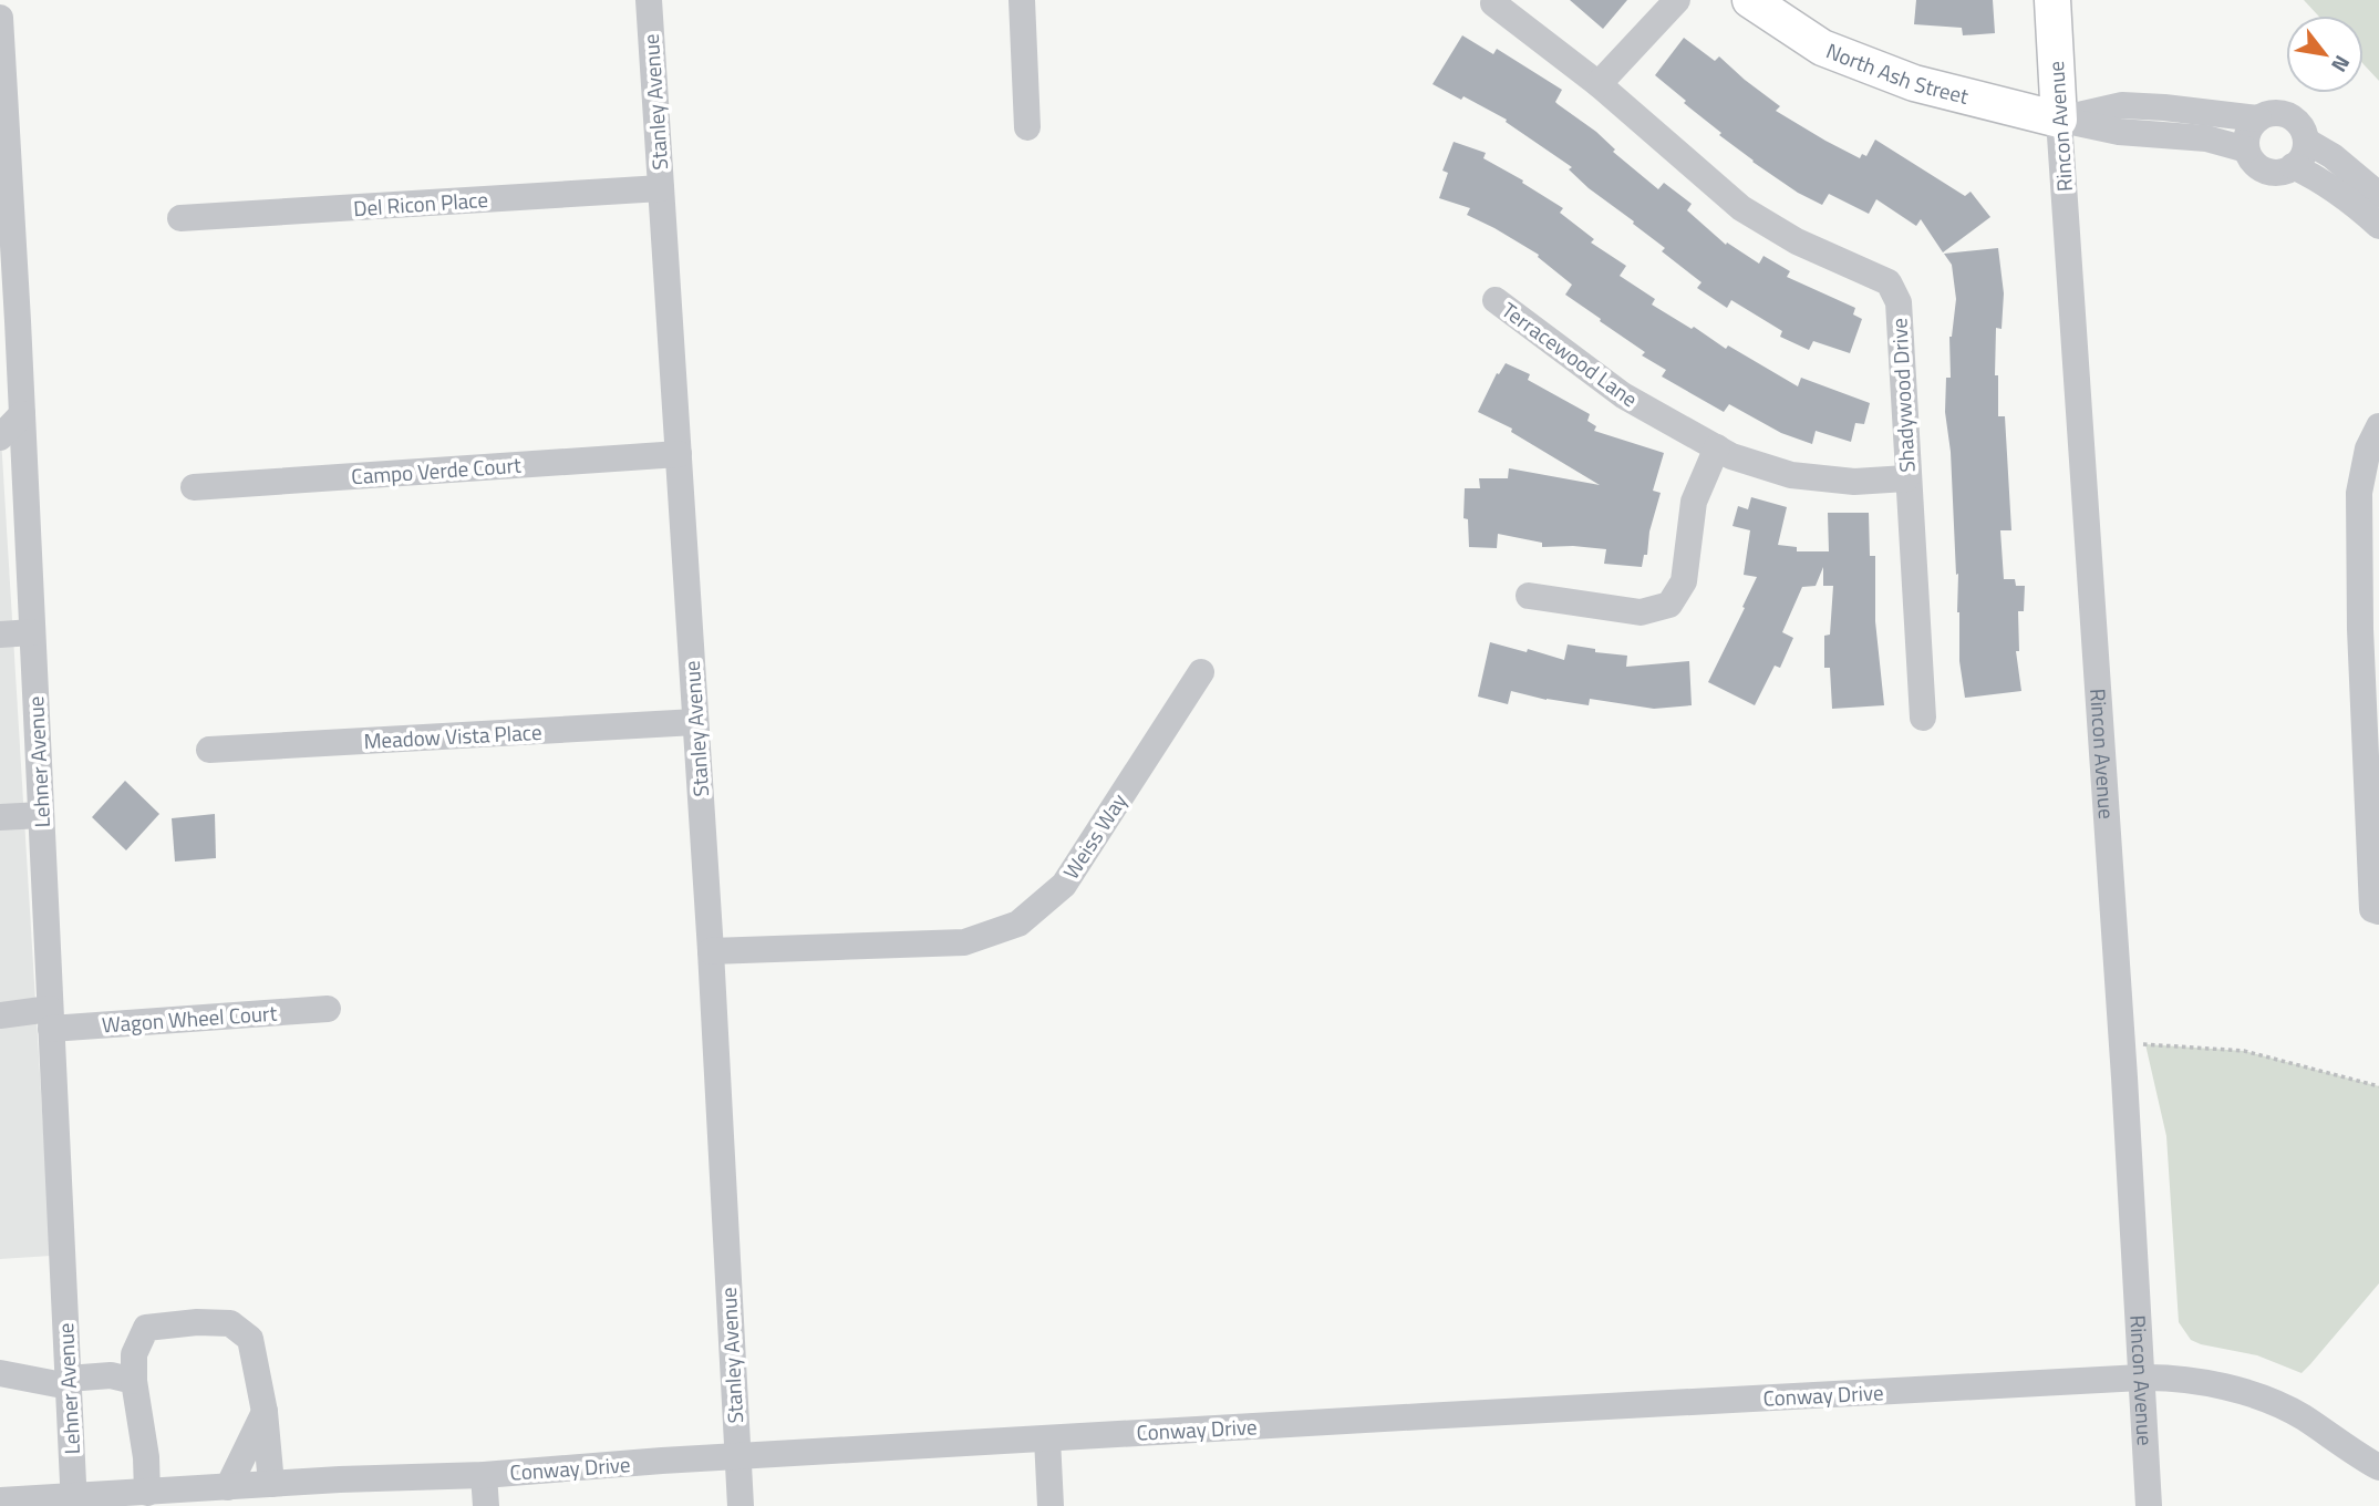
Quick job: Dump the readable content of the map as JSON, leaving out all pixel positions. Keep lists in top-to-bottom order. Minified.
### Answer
{"streets":{"main road":["North Ash Street","Rincon Avenue"],"street":["Stanley Avenue","Del Ricon Place","Terracewood Lane","Shadywood Drive","Campo Verde Court","Meadow Vista Place","Lehner Avenue","Weiss Way","Wagon Wheel Court","Conway Drive"]},"crossings":[["North Ash Street","Rincon Avenue"],["Stanley Avenue","Del Ricon Place"],["Stanley Avenue","Campo Verde Court"],["Stanley Avenue","Meadow Vista Place"],["Stanley Avenue","Weiss Way"],["Stanley Avenue","Conway Drive"],["Rincon Avenue","Conway Drive"],["Terracewood Lane","Shadywood Drive"],["Lehner Avenue","Wagon Wheel Court"],["Lehner Avenue","Conway Drive"]],"north":"bottom right"}
